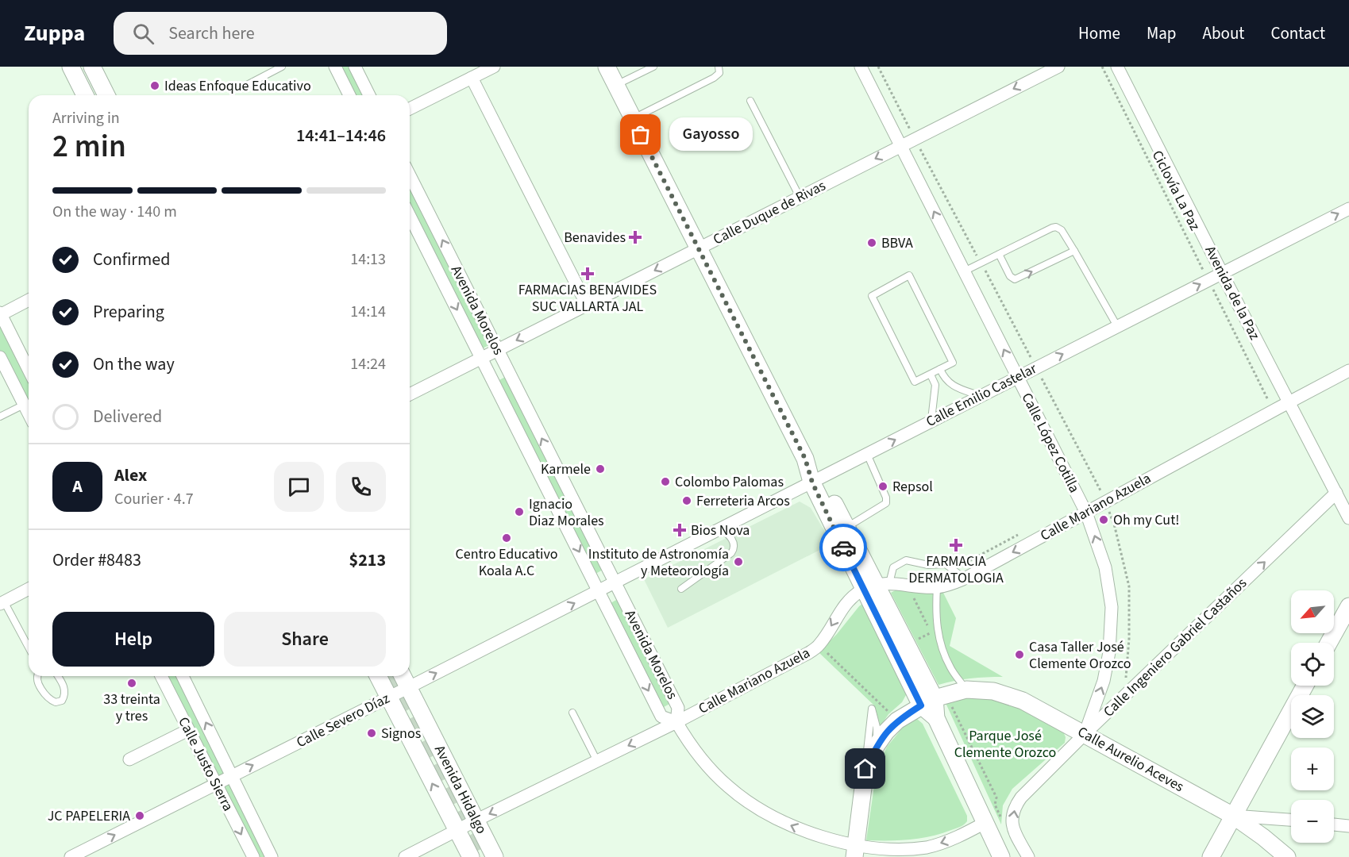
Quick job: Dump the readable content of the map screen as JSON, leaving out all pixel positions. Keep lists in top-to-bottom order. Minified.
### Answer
{"streets":{"main road":["Calle Aurelio Aceves","Avenida Hidalgo"],"street":["Calle Duque de Rivas","Avenida de la Paz","Avenida Morelos","Calle Emilio Castelar","Calle López Cotilla","Calle Mariano Azuela","Calle Ingeniero Gabriel Castaños","Calle Severo Díaz","Calle Justo Sierra"],"path":["Ciclovía La Paz"]},"crossings":[["Ciclovía La Paz","Calle Emilio Castelar"],["Calle Duque de Rivas","Avenida Morelos"],["Calle Duque de Rivas","Calle López Cotilla"],["Avenida de la Paz","Calle Emilio Castelar"],["Avenida de la Paz","Calle Mariano Azuela"],["Avenida de la Paz","Calle Ingeniero Gabriel Castaños"],["Avenida Morelos","Calle Emilio Castelar"],["Avenida Morelos","Calle Mariano Azuela"],["Avenida Morelos","Calle Severo Díaz"],["Calle Emilio Castelar","Calle López Cotilla"],["Calle Emilio Castelar","Calle Severo Díaz"],["Calle López Cotilla","Calle Mariano Azuela"],["Calle López Cotilla","Calle Ingeniero Gabriel Castaños"],["Calle López Cotilla","Calle Aurelio Aceves"],["Calle Mariano Azuela","Avenida Hidalgo"],["Calle Ingeniero Gabriel Castaños","Calle Aurelio Aceves"],["Calle Severo Díaz","Calle Justo Sierra"],["Calle Severo Díaz","Avenida Hidalgo"]],"one_way":["Calle Duque de Rivas","Calle Emilio Castelar","Calle López Cotilla","Calle Mariano Azuela","Calle Ingeniero Gabriel Castaños","Calle Severo Díaz"],"parks":["Parque José Clemente Orozco"],"places":{"other":["Ideas Enfoque Educativo","Gayosso","BBVA","Karmele","Colombo Palomas","Repsol","Ferreteria Arcos","Ignacio Diaz Morales","Oh my Cut!","Centro Educativo Koala A.C","Instituto de Astronomía y Meteorología","Casa Taller José Clemente Orozco","33 treinta y tres","Signos","JC PAPELERIA"],"health":["Benavides","FARMACIAS BENAVIDES SUC VALLARTA JAL","Bios Nova","FARMACIA DERMATOLOGIA"]},"north":"bottom left","page":{"header":"Zuppa","search":"Search here","nav":["Home","Map","About","Contact"],"heading":["2 min","Arriving in","14:41–14:46"],"panel":["Alex","Courier · 4.7","Order #8483","$213"],"bubble":"Gayosso","bar":"On the way · 140 m","list":[["Confirmed","14:13"],["Preparing","14:14"],["On the way","14:24"],"Delivered"],"round":"A","map_buttons":["+","−"],"buttons":["Help","Share"]}}
